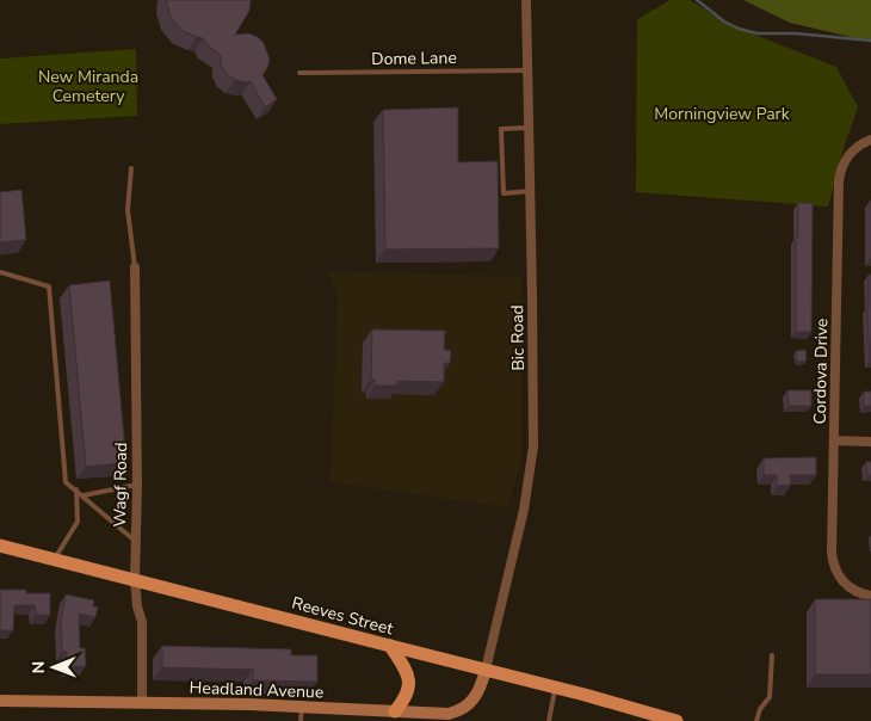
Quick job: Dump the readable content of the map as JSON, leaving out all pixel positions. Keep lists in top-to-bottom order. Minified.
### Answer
{"streets":{"main road":["Reeves Street","Headland Avenue"],"street":["Bic Road","Cordova Drive","Wagf Road"],"lane":["Dome Lane"]},"crossings":[["Dome Lane","Bic Road"],["Bic Road","Reeves Street"],["Bic Road","Headland Avenue"],["Wagf Road","Reeves Street"],["Wagf Road","Headland Avenue"],["Reeves Street","Headland Avenue"]],"parks":["New Miranda Cemetery","Morningview Park"],"north":"left"}
